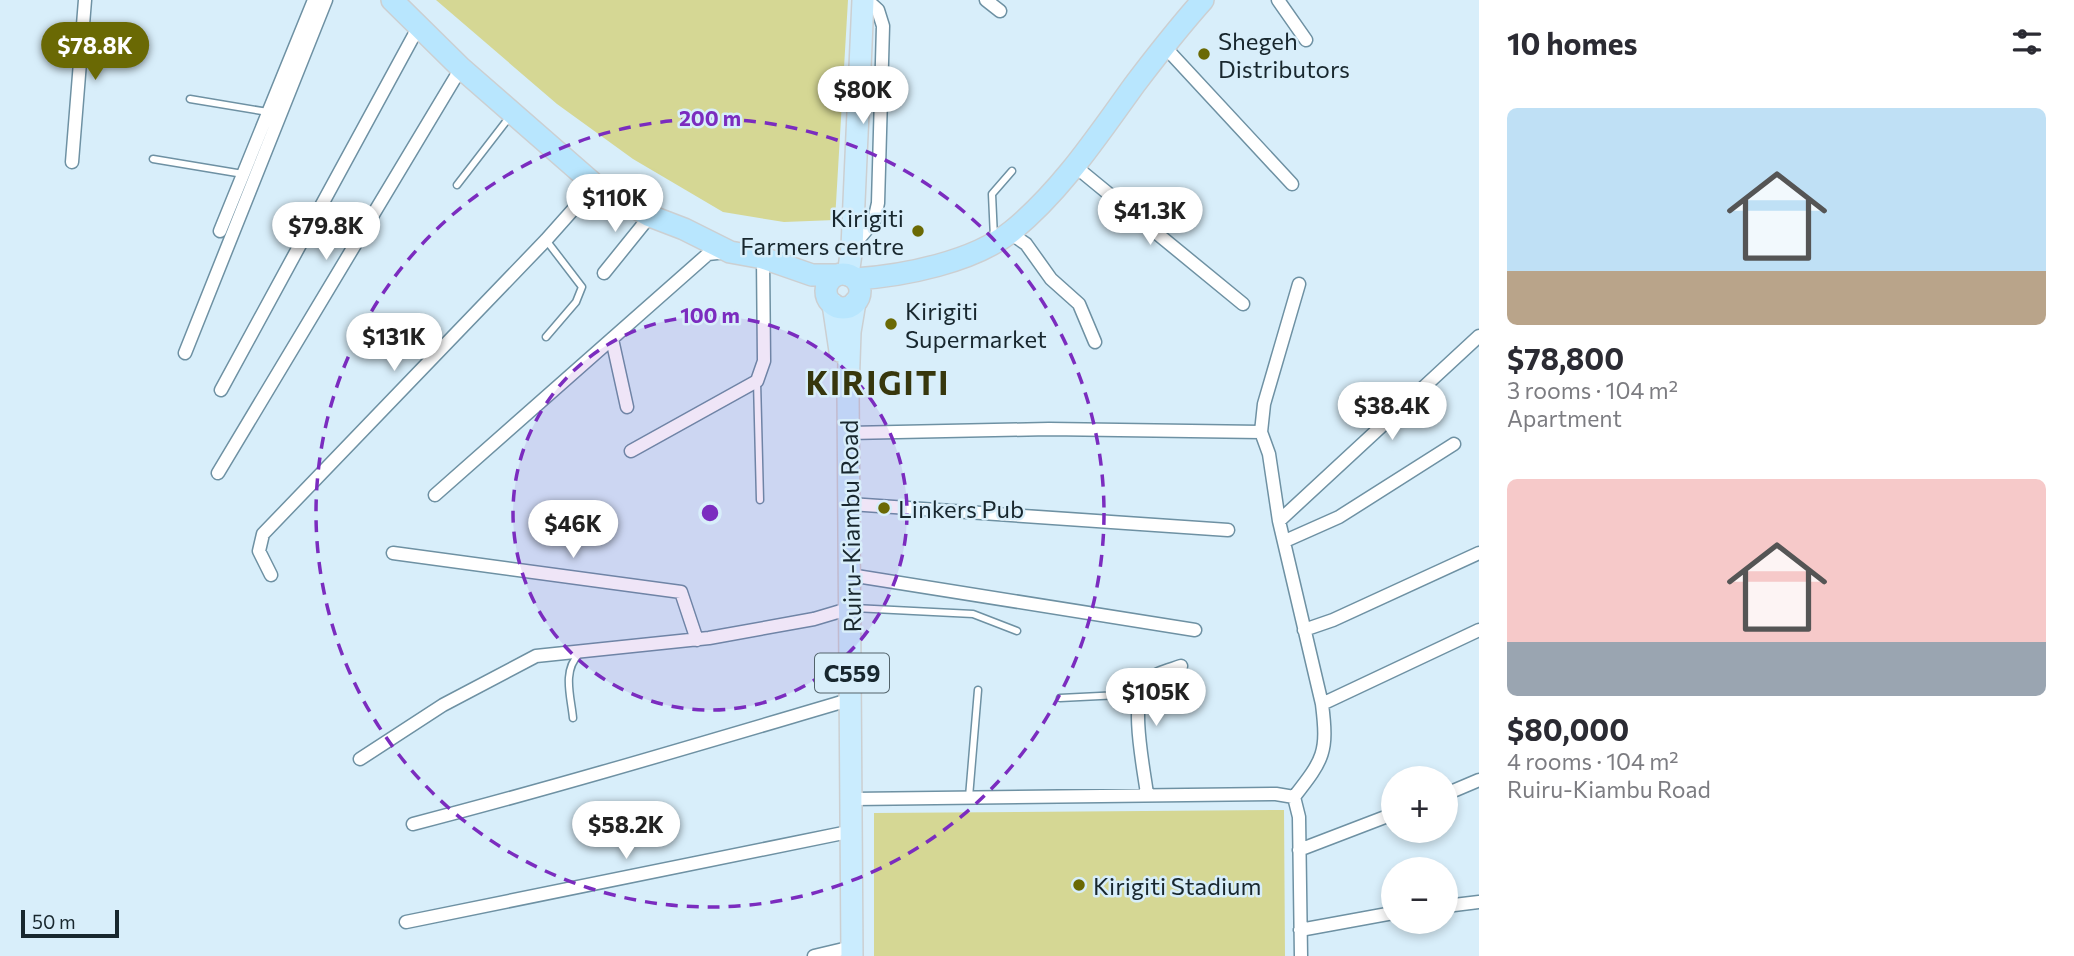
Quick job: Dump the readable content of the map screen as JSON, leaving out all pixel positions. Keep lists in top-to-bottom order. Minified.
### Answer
{"streets":{"main road":["Ruiru-Kiambu Road","C559"]},"crossings":[["Ruiru-Kiambu Road","C559"]],"districts":["KIRIGITI"],"places":["Shegeh Distributors","Kirigiti Farmers centre","Kirigiti Supermarket","Linkers Pub","Kirigiti Stadium"],"scale_bar":"50 m","page":{"heading":"10 homes","price":["$78.8K","$80K","$110K","$41.3K","$79.8K","$131K","$38.4K","$46K","$105K","$58.2K"],"list":[{"name":"$78,800","note":"3 rooms · 104 m² · Apartment"},{"name":"$80,000","note":"4 rooms · 104 m² · Ruiru-Kiambu Road"}],"map_buttons":["+","−"],"scale":"50 m"},"rings":["200 m","100 m"]}
